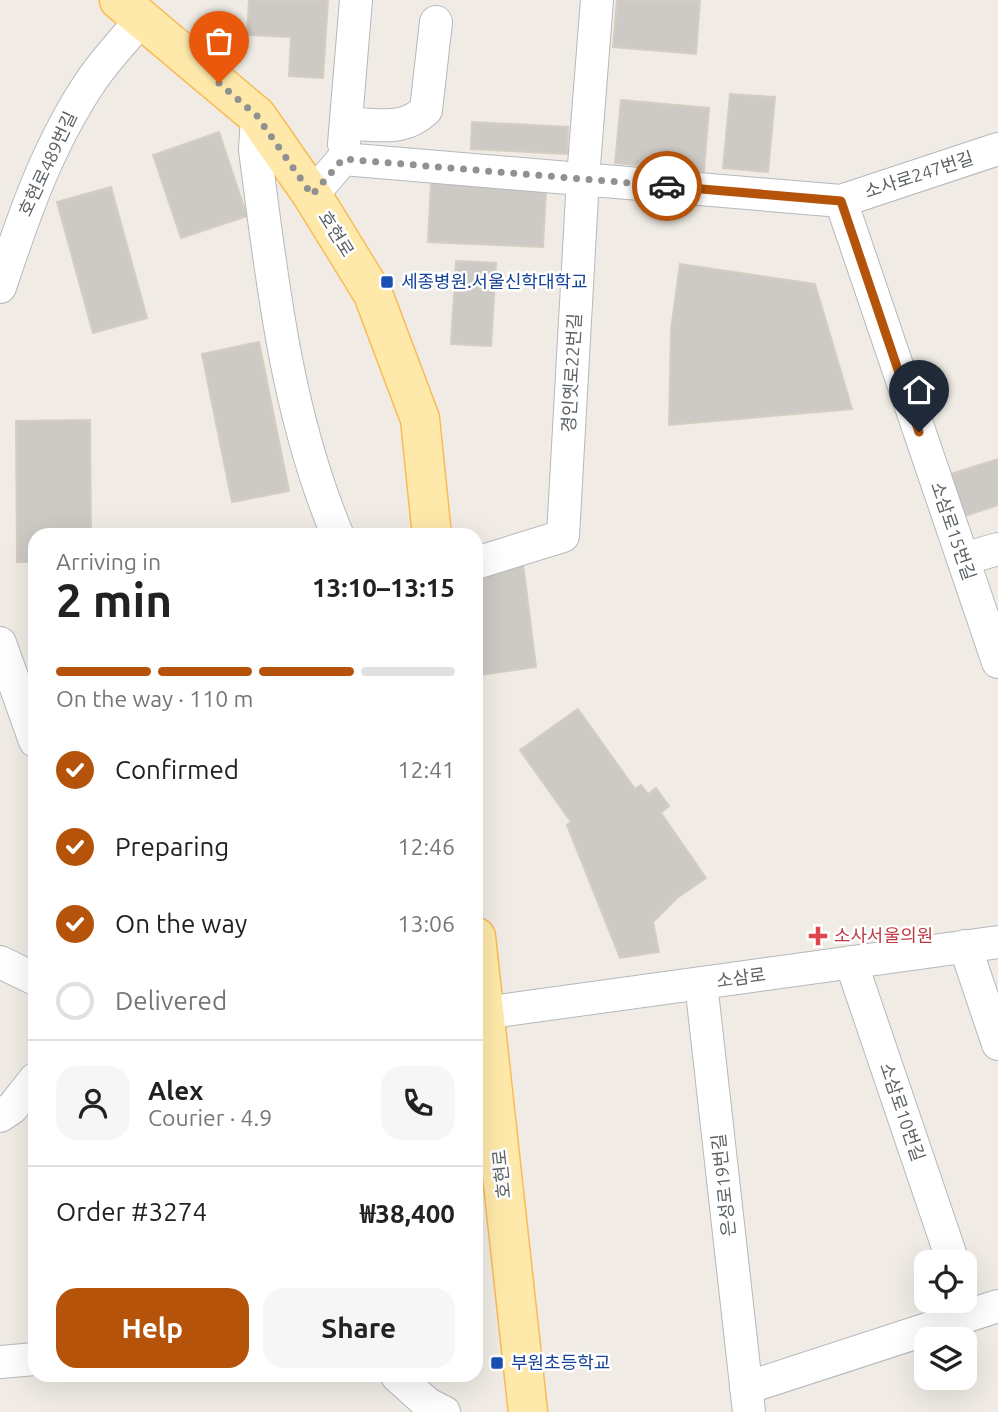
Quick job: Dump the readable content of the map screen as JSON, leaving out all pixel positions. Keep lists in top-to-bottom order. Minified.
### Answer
{"streets":{"main road":["호현로"],"street":["호현로489번길","소사로247번길","경인옛로22번길","소삼로15번길","소삼로","소삼로10번길","은성로19번길"]},"crossings":[["호현로489번길","호현로"],["소사로247번길","경인옛로22번길"],["소사로247번길","소삼로15번길"],["호현로","소삼로"],["소삼로","소삼로10번길"],["소삼로","은성로19번길"]],"places":{"transit":["세종병원.서울신학대학교","부원초등학교"],"health":["소사서울의원"]},"page":{"heading":["2 min","Arriving in","13:10–13:15"],"panel":["Alex","Courier · 4.9","Order #3274","₩38,400"],"bar":"On the way · 110 m","list":[["Confirmed","12:41"],["Preparing","12:46"],["On the way","13:06"],"Delivered"],"buttons":["Help","Share"]}}
